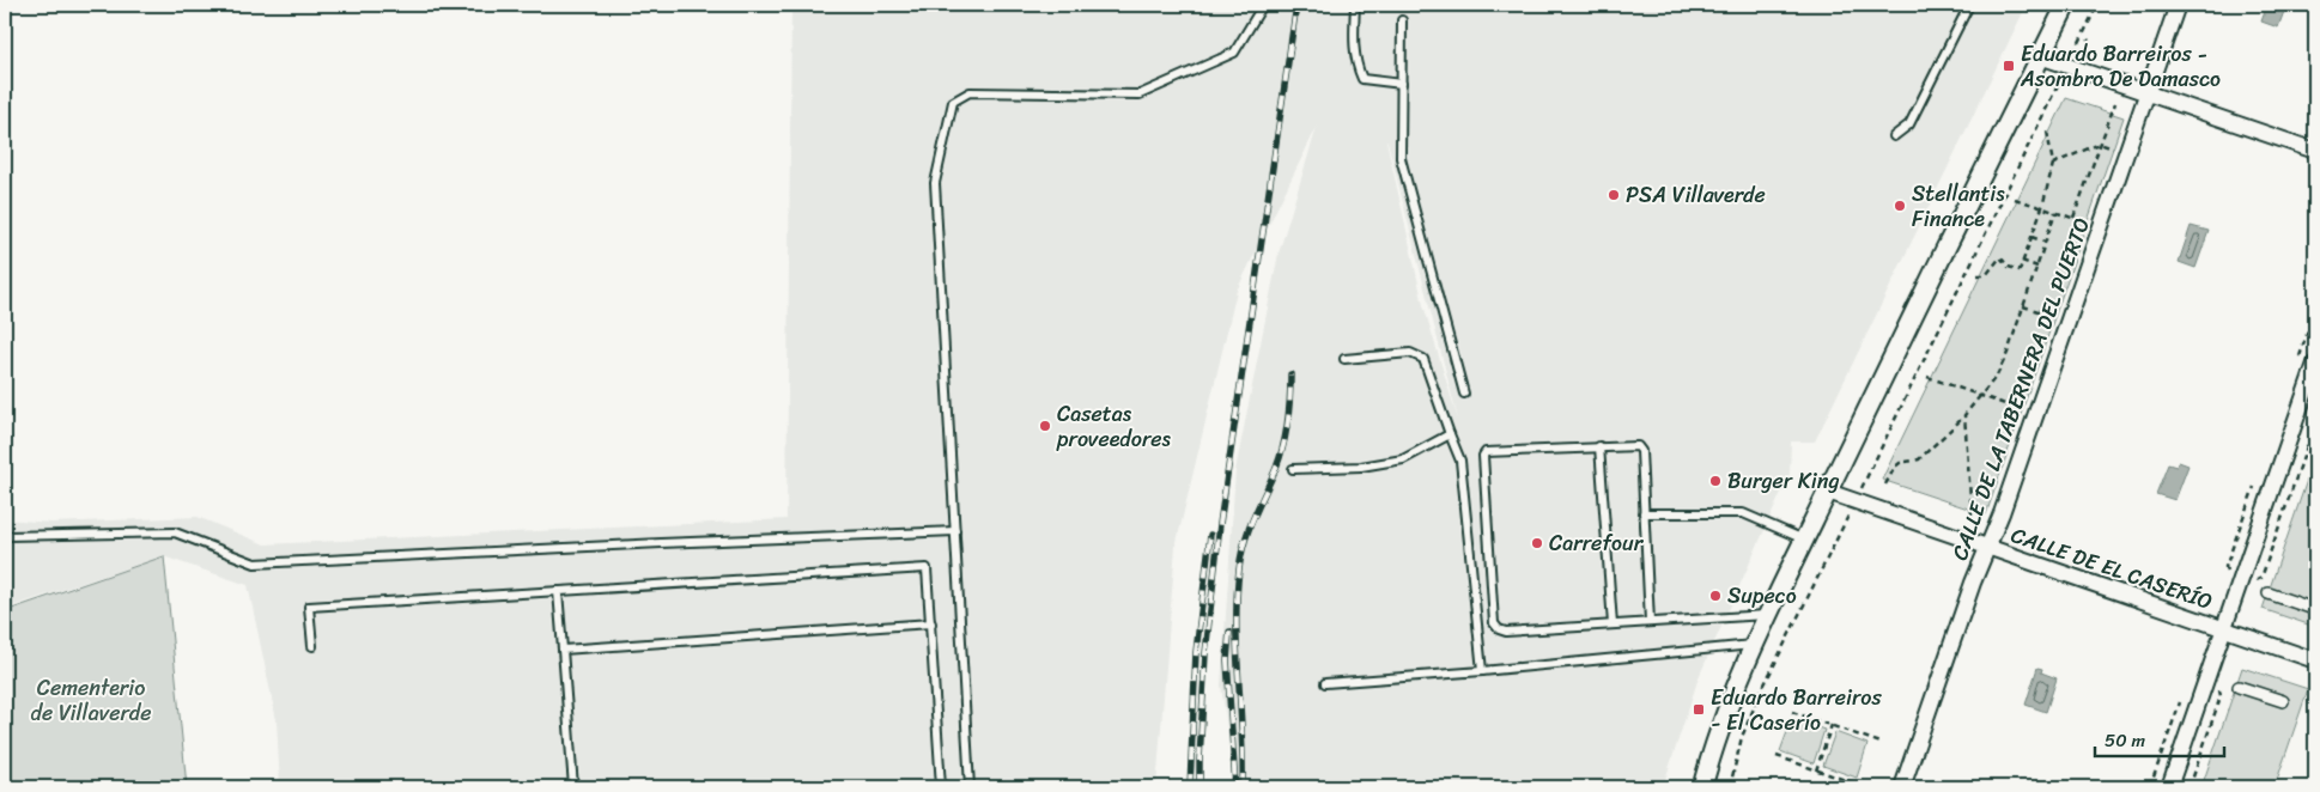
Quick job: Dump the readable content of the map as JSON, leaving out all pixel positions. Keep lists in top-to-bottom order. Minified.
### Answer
{"streets":{"street":["CALLE DE LA TABERNERA DEL PUERTO","CALLE DE EL CASERÍO"]},"crossings":[["CALLE DE LA TABERNERA DEL PUERTO","CALLE DE EL CASERÍO"]],"parks":["Cementerio de Villaverde"],"places":{"transit":["Eduardo Barreiros - Asombro De Damasco","Eduardo Barreiros - El Caserío"],"other":["PSA Villaverde","Stellantis Finance","Casetas proveedores","Burger King","Carrefour","Supeco"]},"scale_bar":"50 m"}
